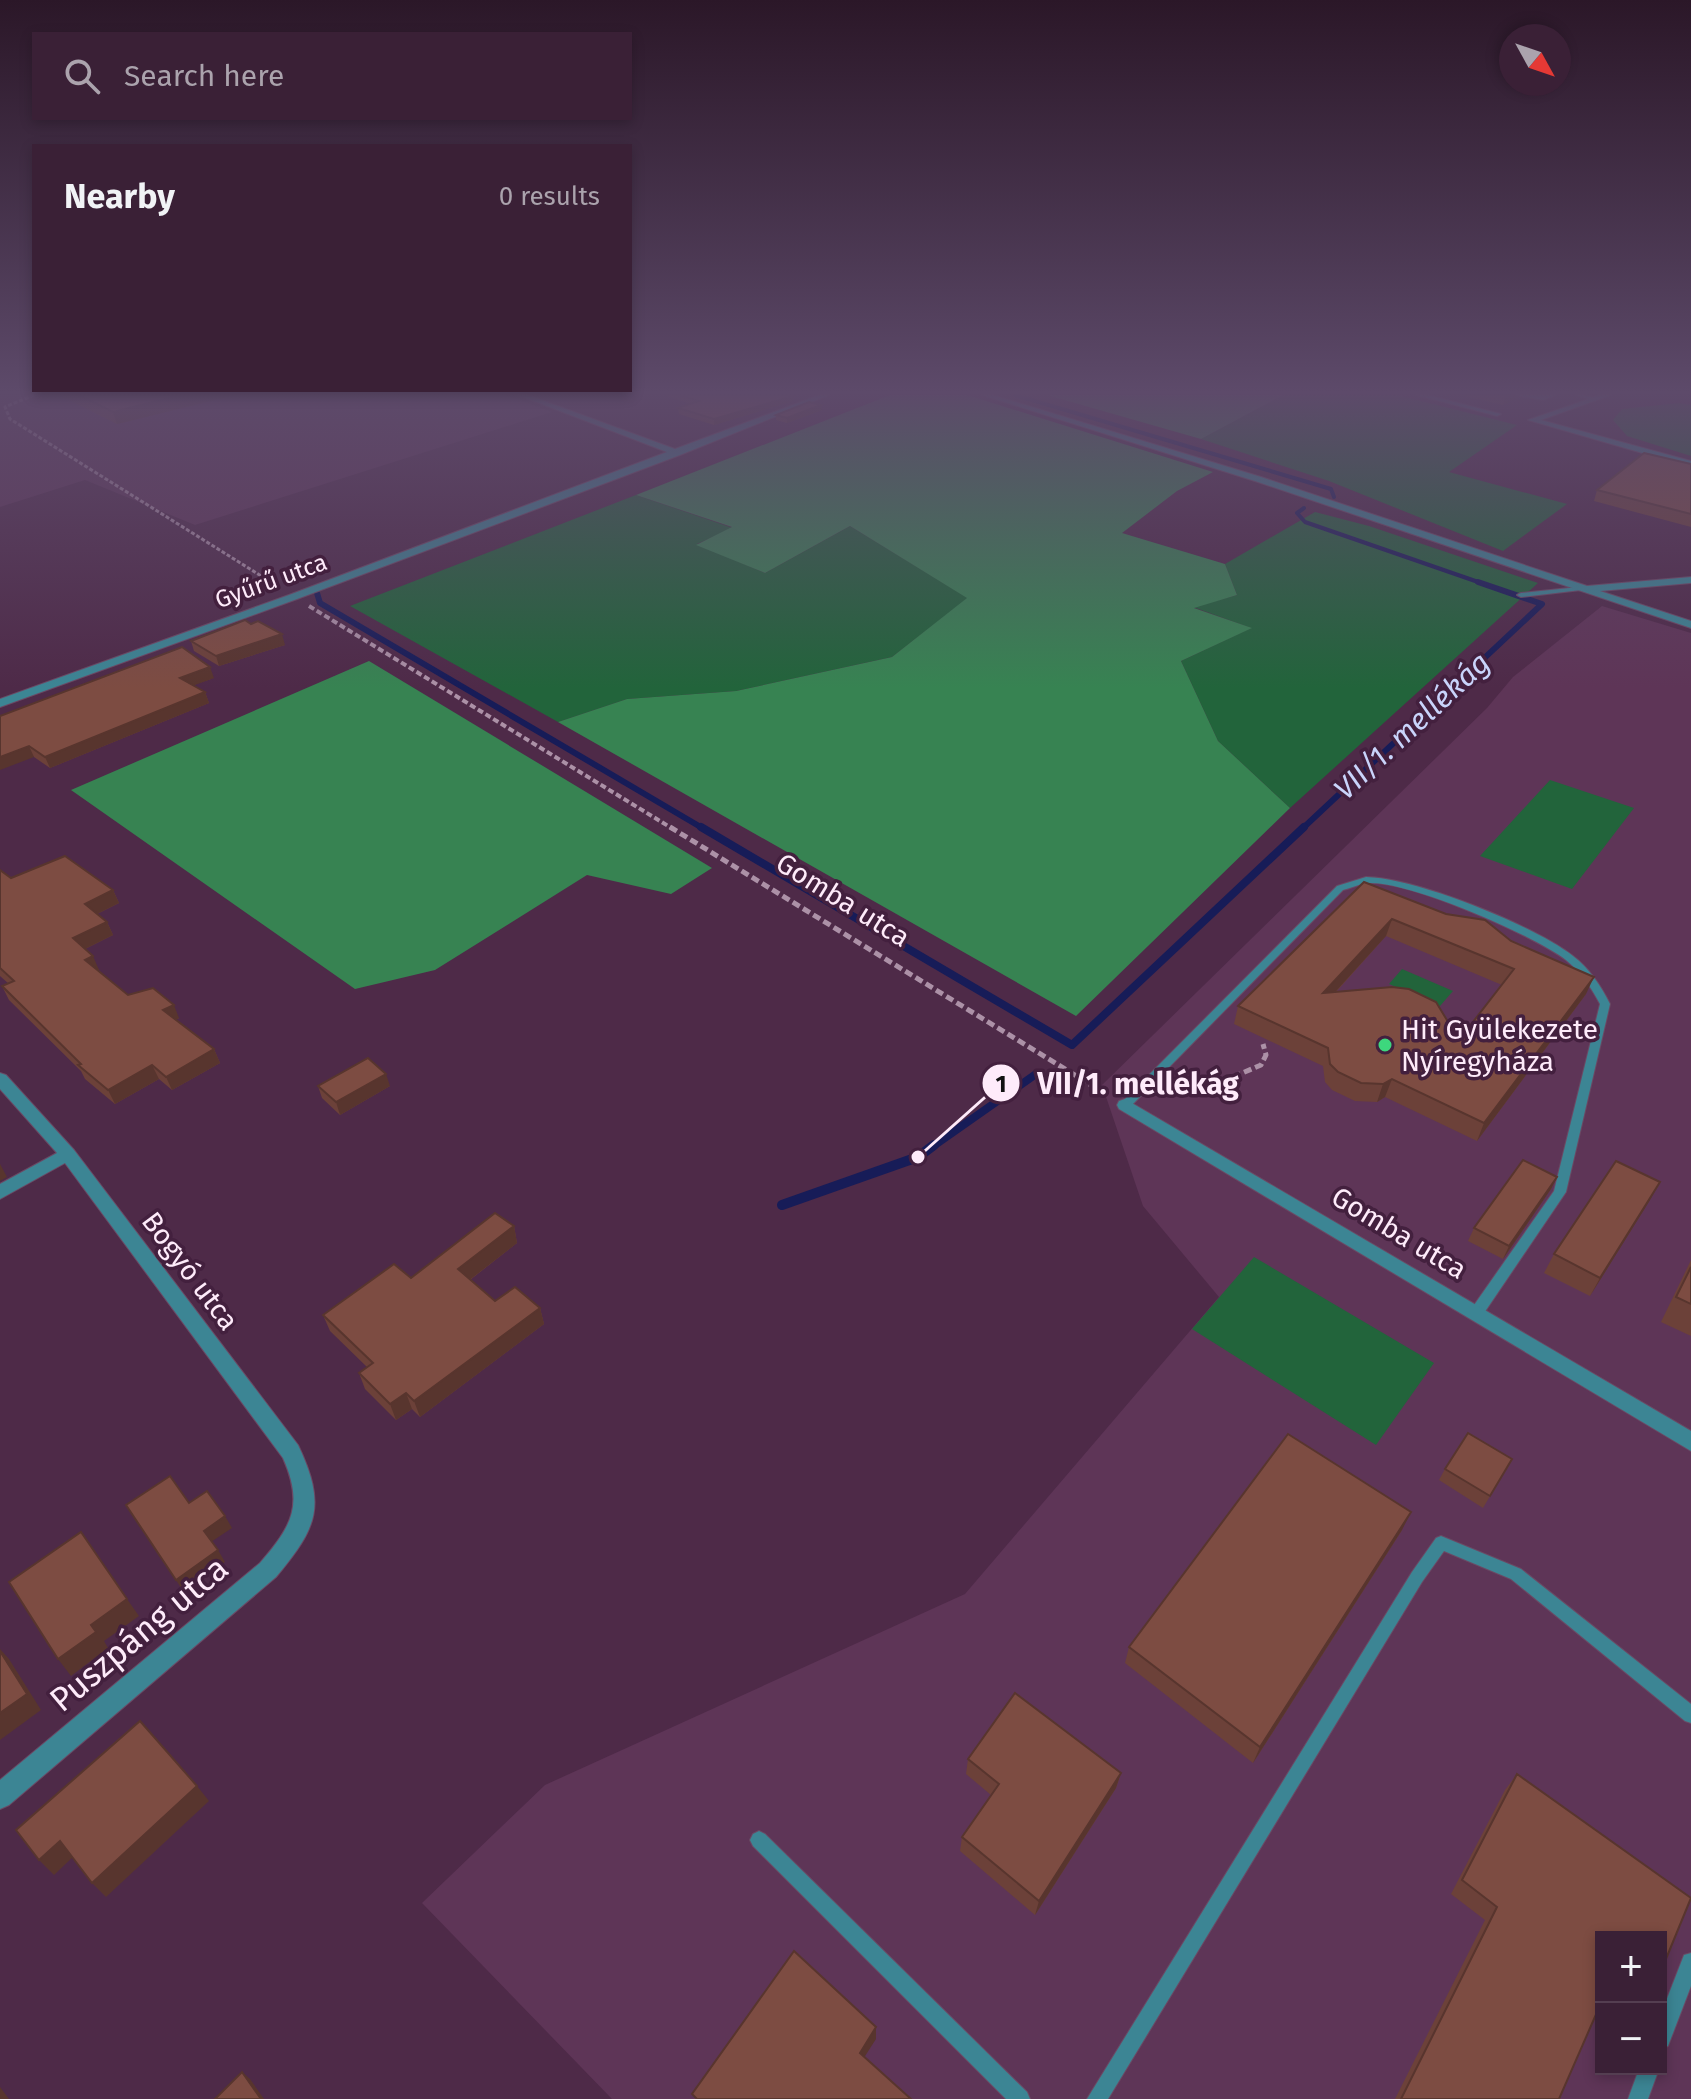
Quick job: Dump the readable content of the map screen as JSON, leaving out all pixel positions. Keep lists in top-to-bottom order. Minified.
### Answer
{"streets":{"street":["Gyűrű utca","Gomba utca","Bogyó utca","Puszpáng utca"]},"crossings":[["Gyűrű utca","Gomba utca"],["Bogyó utca","Puszpáng utca"]],"water":["VII/1. mellékág"],"places":["Hit Gyülekezete Nyíregyháza","VII/1. mellékág"],"north":"bottom right","page":{"search":"Search here","heading":["Nearby","0 results"],"map_buttons":["+","−"]}}
